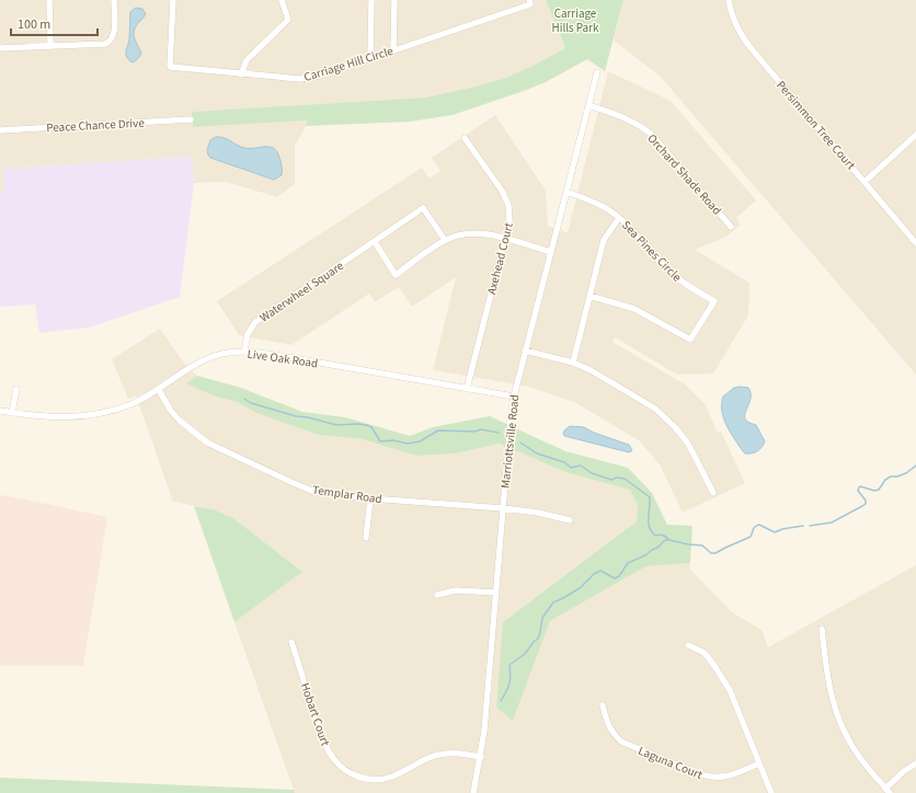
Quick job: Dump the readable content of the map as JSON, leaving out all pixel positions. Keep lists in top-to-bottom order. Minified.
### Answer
{"streets":{"street":["Carriage Hill Circle","Peace Chance Drive","Persimmon Tree Court","Orchard Shade Road","Sea Pines Circle","Axehead Court","Waterwheel Square","Live Oak Road","Marriottsville Road","Templar Road","Hobart Court","Laguna Court"]},"crossings":[["Orchard Shade Road","Marriottsville Road"],["Sea Pines Circle","Marriottsville Road"],["Axehead Court","Live Oak Road"],["Waterwheel Square","Live Oak Road"],["Live Oak Road","Marriottsville Road"],["Live Oak Road","Templar Road"],["Marriottsville Road","Templar Road"],["Marriottsville Road","Hobart Court"]],"parks":["Carriage Hills Park"],"scale_bar":"100 m"}
